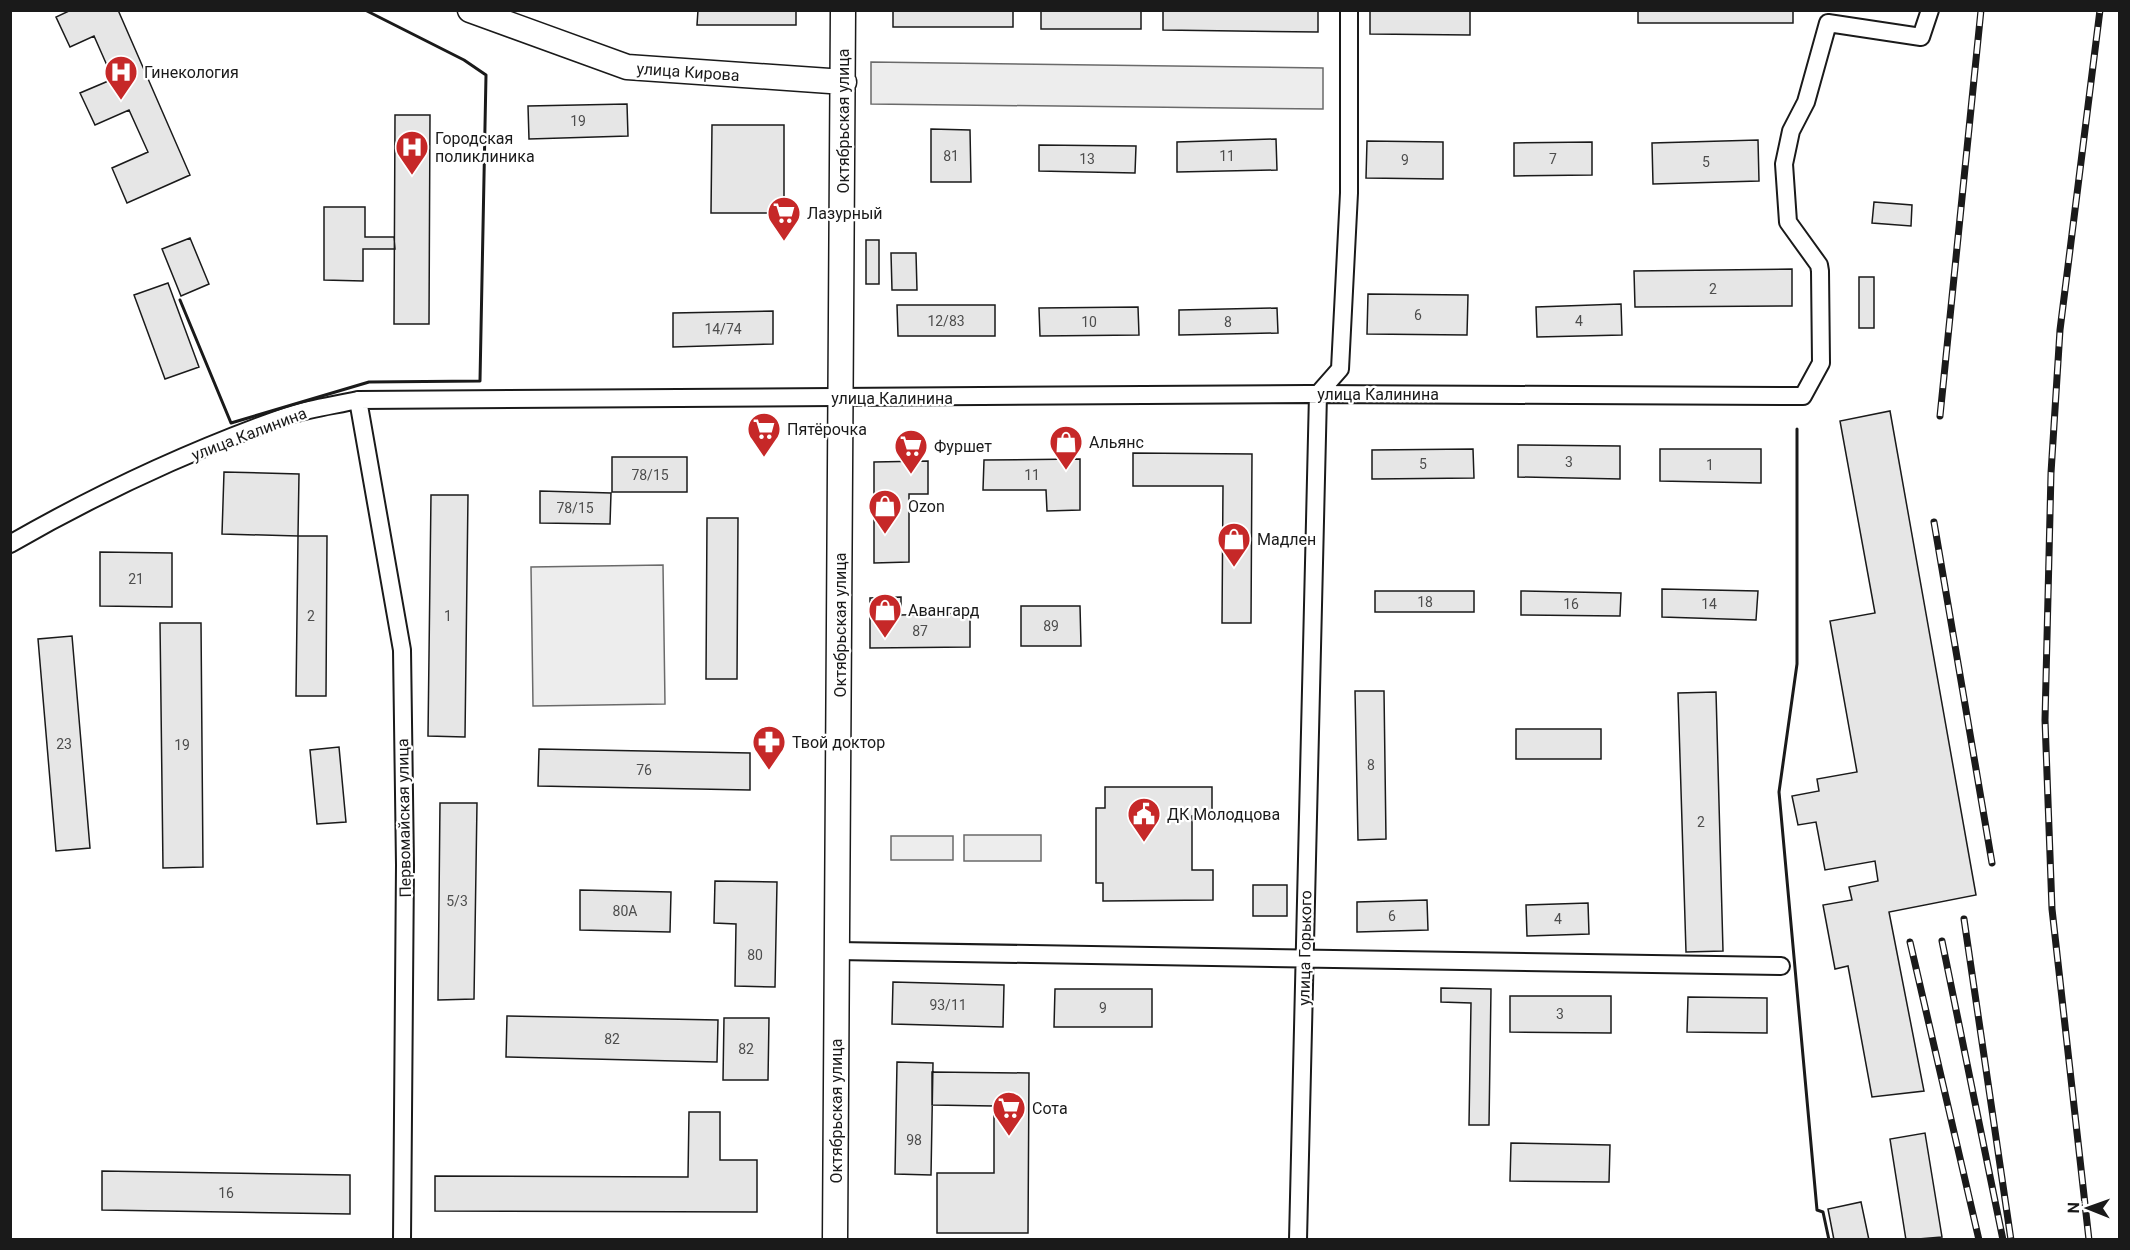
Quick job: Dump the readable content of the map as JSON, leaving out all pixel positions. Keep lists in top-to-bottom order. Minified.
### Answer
{"streets":{"main road":["улица Кирова","Октябрьская улица"],"street":["улица Калинина","Первомайская улица","улица Горького"]},"crossings":[["улица Кирова","Октябрьская улица"],["Октябрьская улица","улица Калинина"],["улица Калинина","Первомайская улица"],["улица Калинина","улица Горького"]],"places":{"hospital":["Гинекология","Городская поликлиника"],"supermarket":["Лазурный","Пятёрочка","Фуршет","Сота"],"shop":["Альянс","Ozon","Мадлен","Авангард"],"pharmacy":["Твой доктор"],"public building":["ДК Молодцова"]},"house_numbers":["19","81","11","13","7","9","5","2","6","12/83","4","10","8","14/74","3","5","1","78/15","11","78/15","21","18","16","14","2","1","89","87","23","19","8","76","2","5/3","80А","6","4","80","93/11","9","3","82","82","98","16"],"north":"left"}
